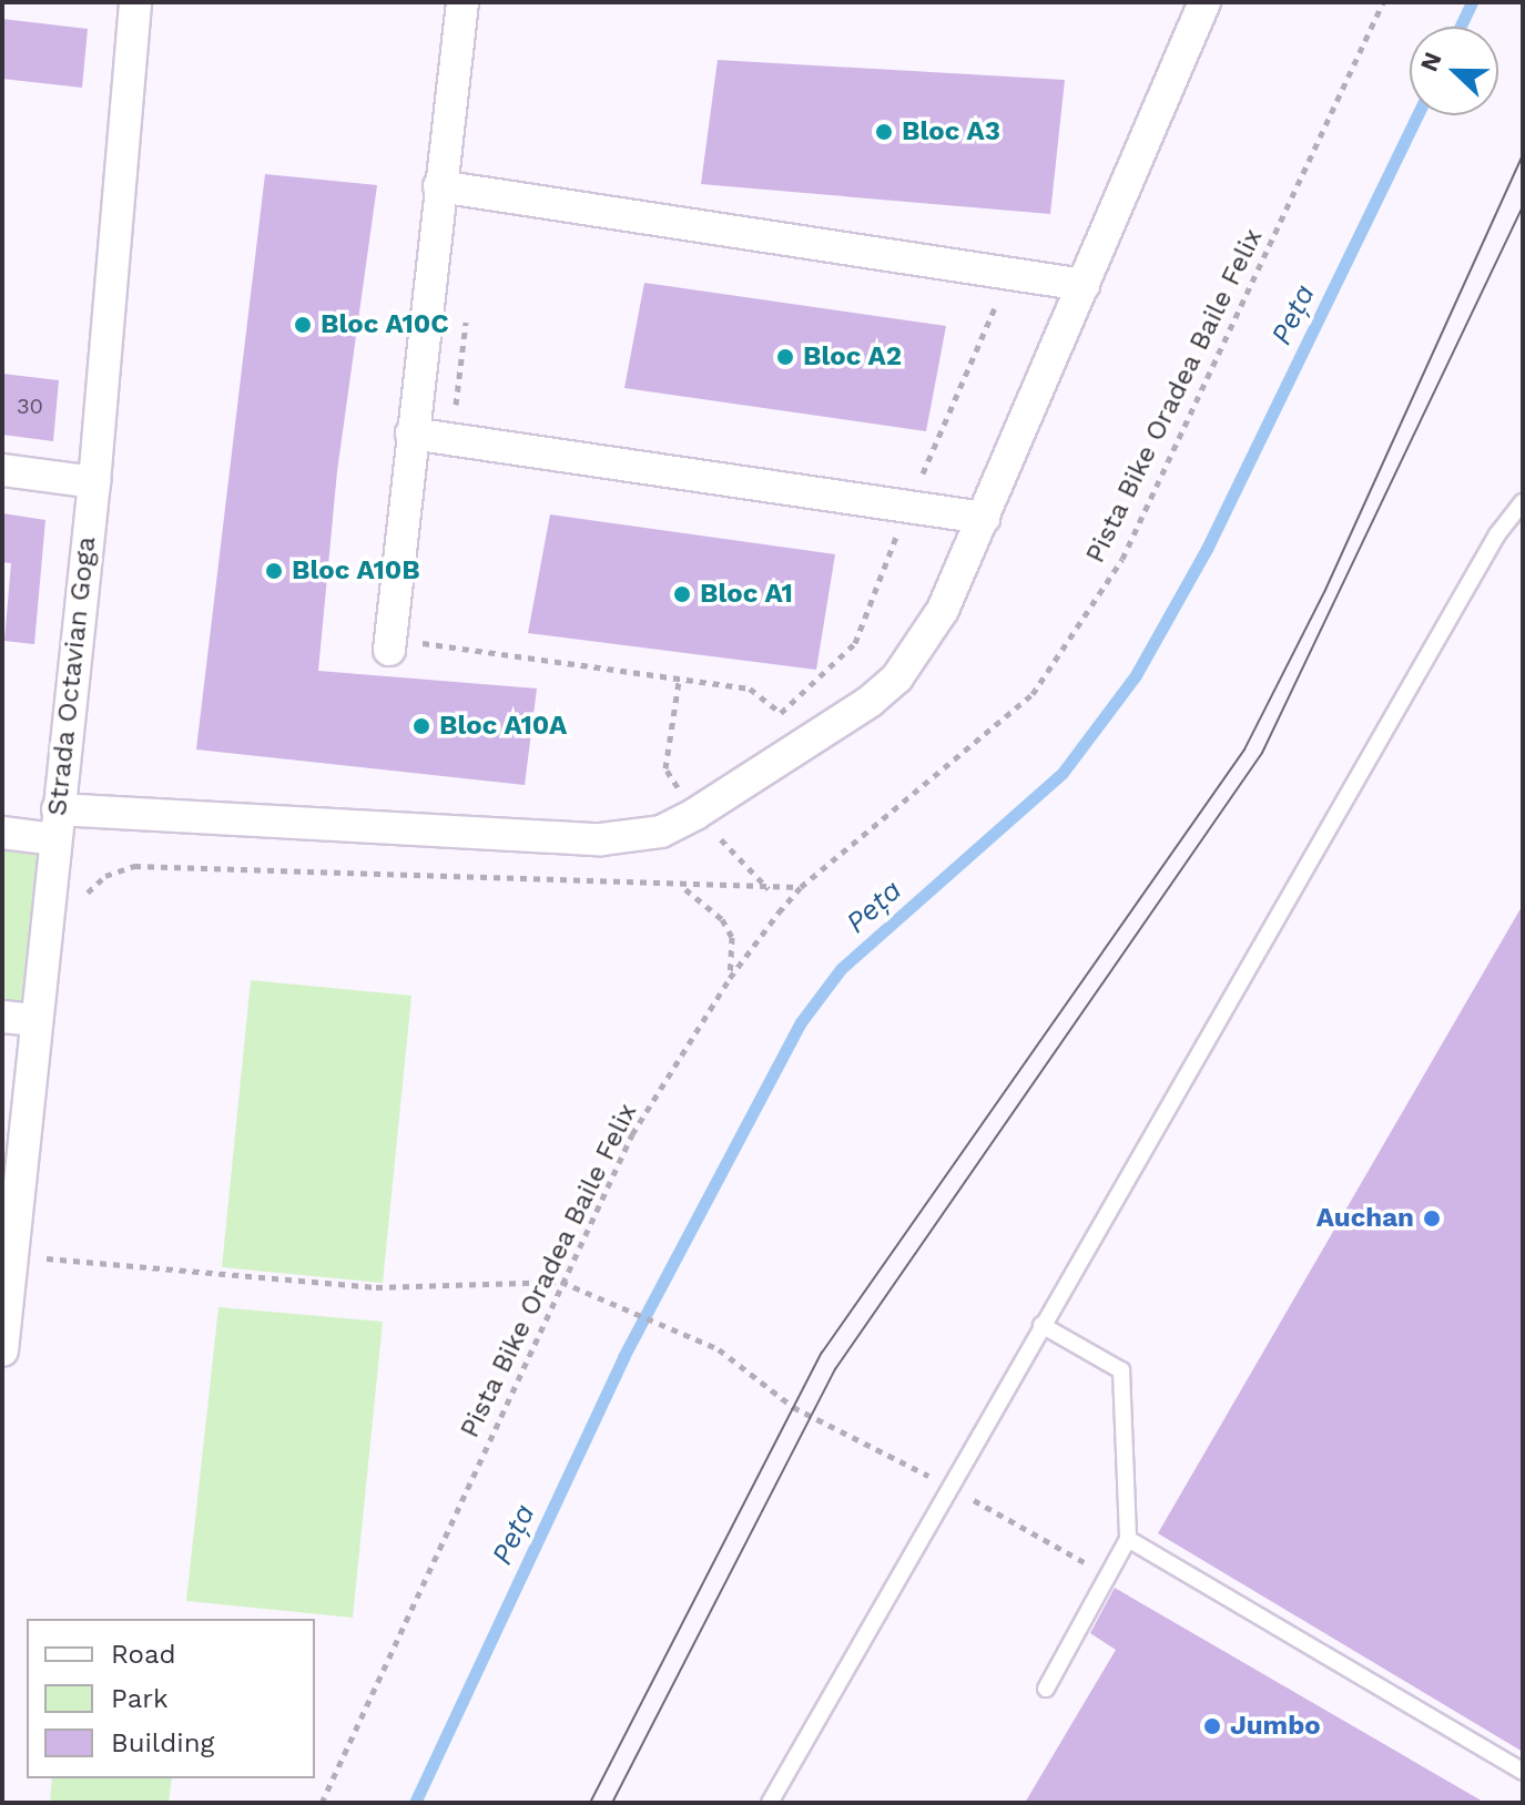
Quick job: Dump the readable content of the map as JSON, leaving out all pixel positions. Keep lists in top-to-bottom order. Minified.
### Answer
{"streets":{"street":["Strada Octavian Goga"],"path":["Pista Bike Oradea Baile Felix"]},"water":["Peța"],"places":["Bloc A3","Bloc A10C","Bloc A2","Bloc A10B","Bloc A1","Bloc A10A","Auchan","Jumbo"],"house_numbers":["30"],"legend":["Road","Park","Building"],"north":"left"}
